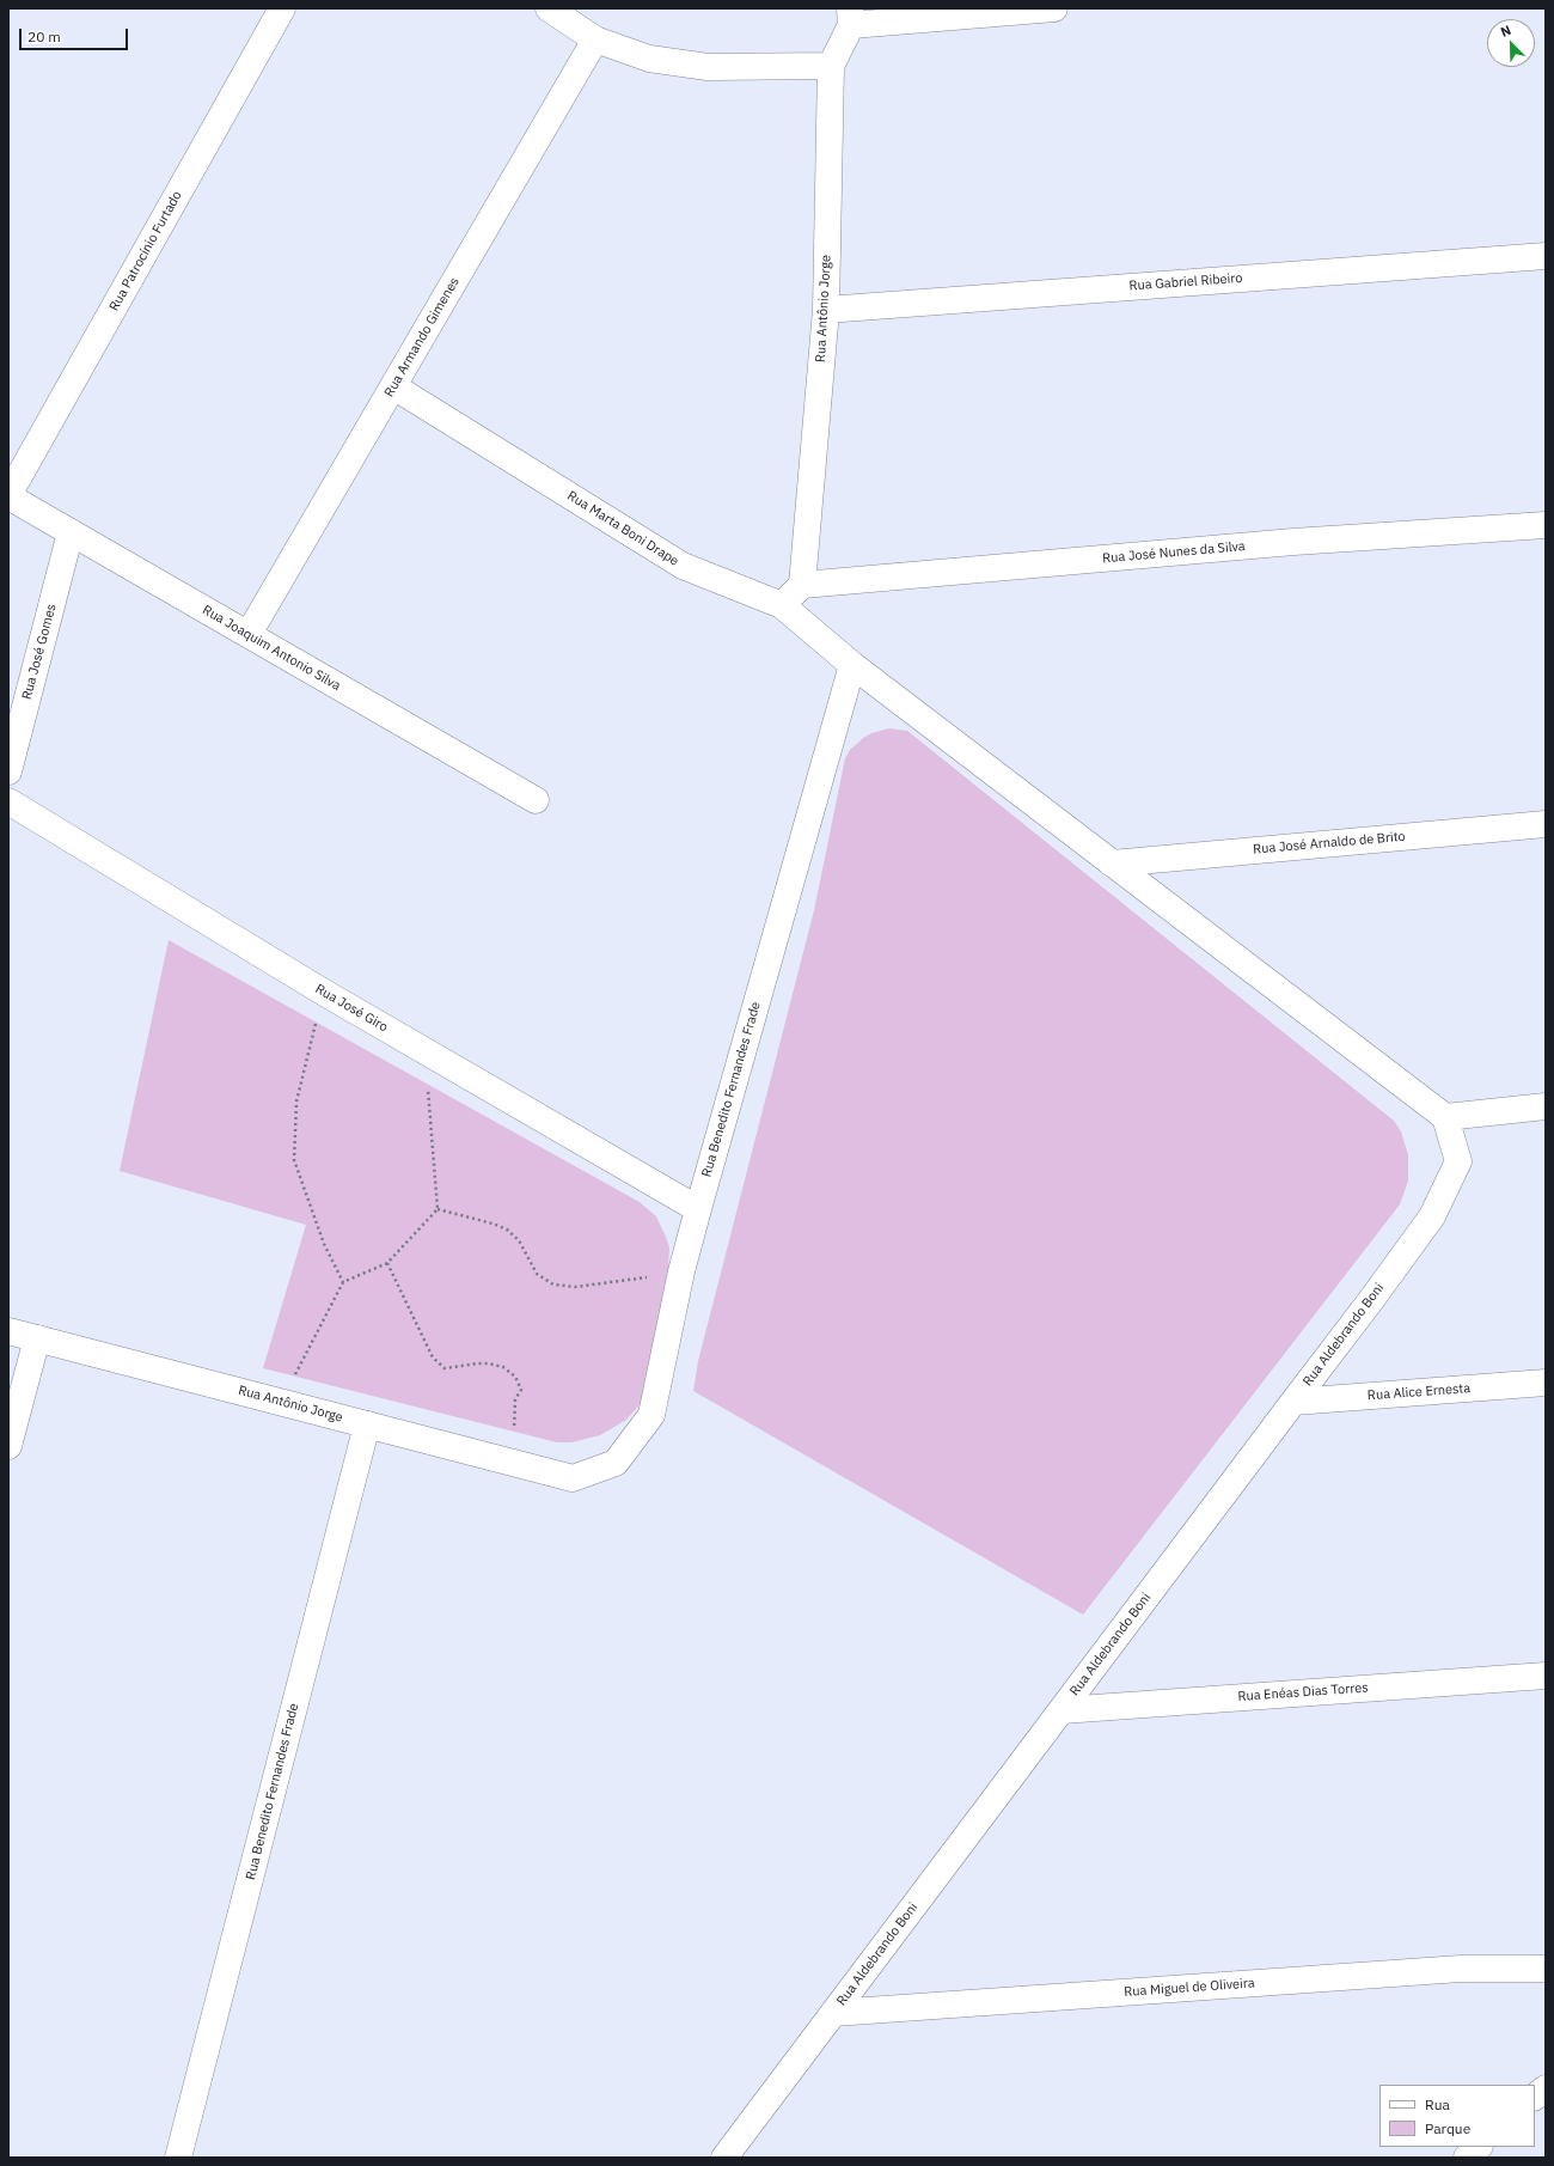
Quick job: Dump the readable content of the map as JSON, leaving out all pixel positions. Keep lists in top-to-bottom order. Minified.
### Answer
{"streets":{"street":["Rua Patrocínio Furtado","Rua Gabriel Ribeiro","Rua Antônio Jorge","Rua Armando Gimenes","Rua Marta Boni Drape","Rua José Nunes da Silva","Rua Joaquim Antonio Silva","Rua José Gomes","Rua José Arnaldo de Brito","Rua José Giro","Rua Benedito Fernandes Frade","Rua Aldebrando Boni","Rua Alice Ernesta","Rua Enéas Dias Torres","Rua Miguel de Oliveira"]},"crossings":[["Rua Patrocínio Furtado","Rua Joaquim Antonio Silva"],["Rua Gabriel Ribeiro","Rua Antônio Jorge"],["Rua Antônio Jorge","Rua José Nunes da Silva"],["Rua Antônio Jorge","Rua Benedito Fernandes Frade"],["Rua Armando Gimenes","Rua Marta Boni Drape"],["Rua Armando Gimenes","Rua Joaquim Antonio Silva"],["Rua Marta Boni Drape","Rua José Arnaldo de Brito"],["Rua Marta Boni Drape","Rua Benedito Fernandes Frade"],["Rua Marta Boni Drape","Rua Aldebrando Boni"],["Rua Joaquim Antonio Silva","Rua José Gomes"],["Rua José Giro","Rua Benedito Fernandes Frade"],["Rua Aldebrando Boni","Rua Alice Ernesta"],["Rua Aldebrando Boni","Rua Enéas Dias Torres"],["Rua Aldebrando Boni","Rua Miguel de Oliveira"]],"legend":["Rua","Parque"],"scale_bar":"20 m","north":"top left"}
